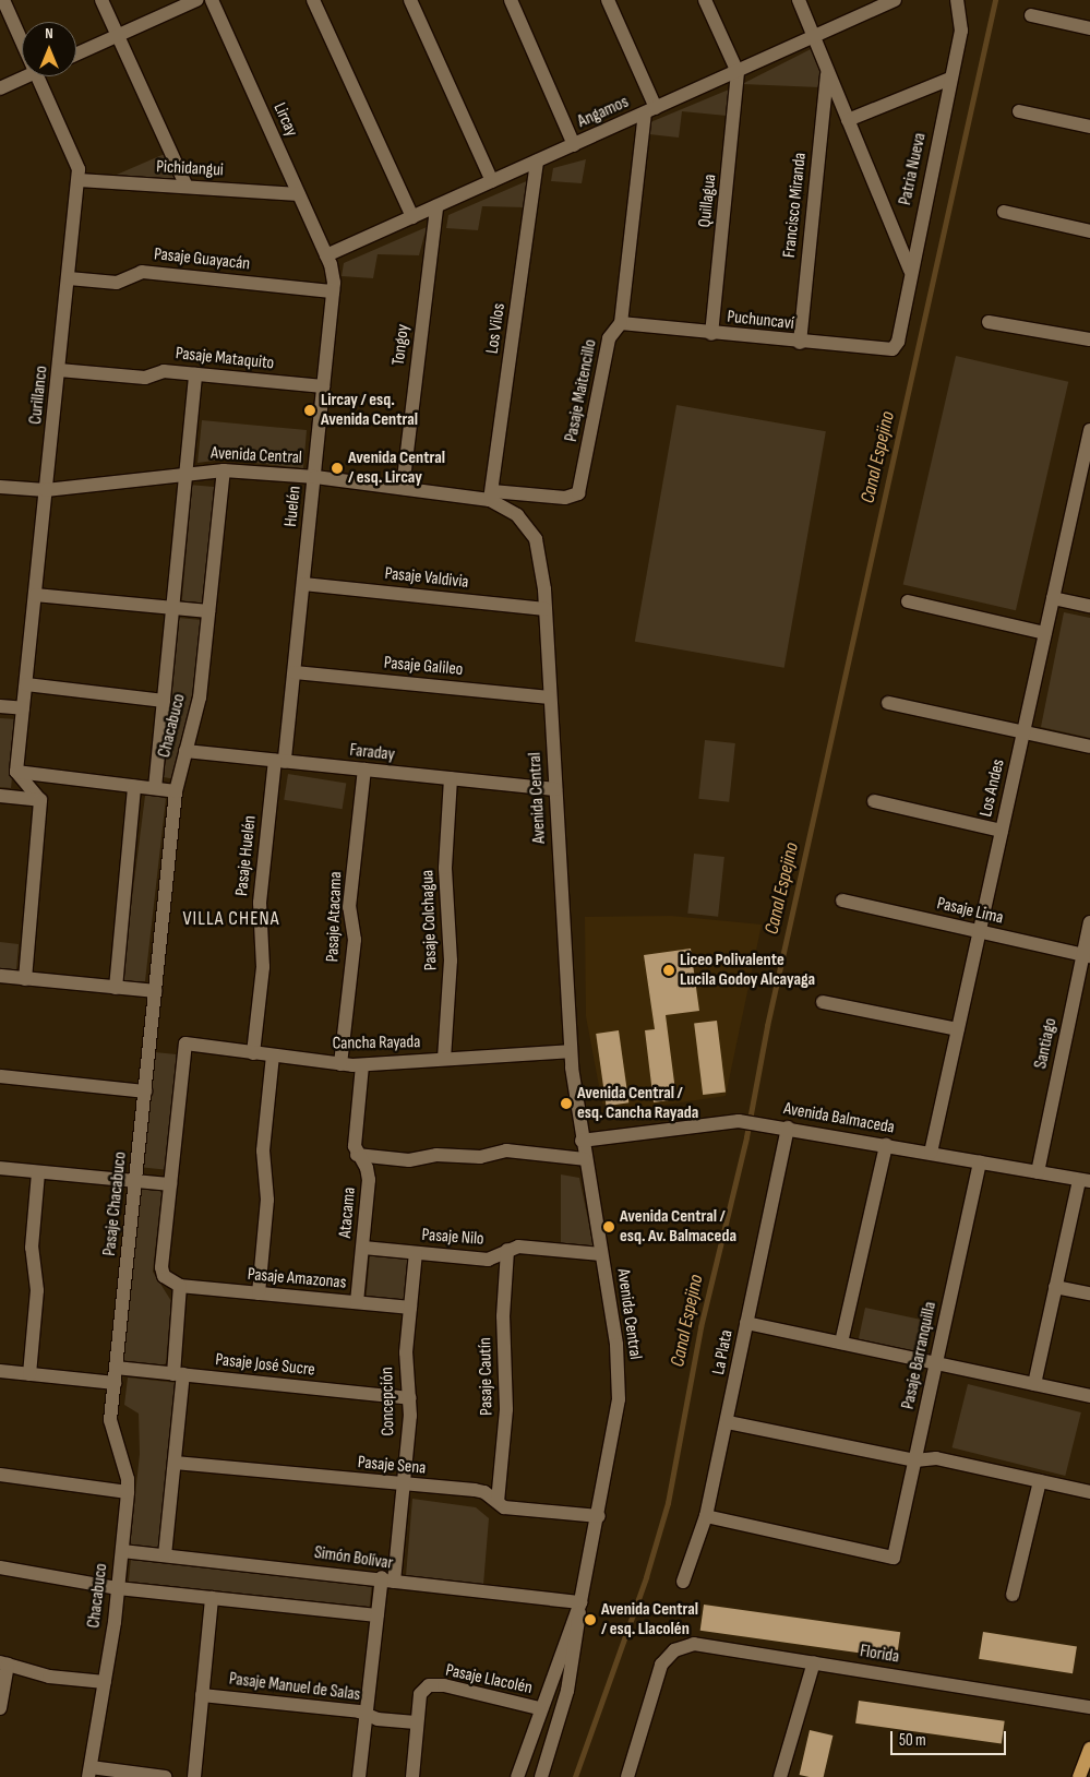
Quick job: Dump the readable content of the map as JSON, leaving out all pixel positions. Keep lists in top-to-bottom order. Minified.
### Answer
{"streets":{"street":["Angamos","Lircay","Pichidangui","Patria Nueva","Quillagua","Francisco Miranda","Pasaje Guayacán","Puchuncaví","Los Vilos","Tongoy","Pasaje Mataquito","Pasaje Maitencillo","Curillanco","Avenida Central","Huelén","Pasaje Valdivia","Pasaje Galileo","Chacabuco","Faraday","Los Andes","Pasaje Huelén","Pasaje Lima","Pasaje Atacama","Pasaje Colchagua","Cancha Rayada","Santiago","Avenida Balmaceda","Pasaje Chacabuco","Atacama","Pasaje Nilo","Pasaje Amazonas","La Plata","Pasaje Barranquilla","Pasaje José Sucre","Pasaje Cautín","Concepción","Pasaje Sena","Simón Bolívar","Florida","Pasaje Llacolén","Pasaje Manuel de Salas"]},"crossings":[["Angamos","Lircay"],["Angamos","Quillagua"],["Angamos","Francisco Miranda"],["Angamos","Los Vilos"],["Angamos","Tongoy"],["Angamos","Pasaje Maitencillo"],["Angamos","Huelén"],["Lircay","Pichidangui"],["Lircay","Huelén"],["Pichidangui","Curillanco"],["Patria Nueva","Francisco Miranda"],["Patria Nueva","Puchuncaví"],["Quillagua","Puchuncaví"],["Francisco Miranda","Puchuncaví"],["Pasaje Guayacán","Curillanco"],["Pasaje Guayacán","Huelén"],["Puchuncaví","Pasaje Maitencillo"],["Los Vilos","Pasaje Maitencillo"],["Los Vilos","Avenida Central"],["Tongoy","Avenida Central"],["Pasaje Mataquito","Curillanco"],["Pasaje Mataquito","Huelén"],["Pasaje Mataquito","Chacabuco"],["Pasaje Maitencillo","Avenida Central"],["Curillanco","Avenida Central"],["Avenida Central","Huelén"],["Avenida Central","Pasaje Valdivia"],["Avenida Central","Pasaje Galileo"],["Avenida Central","Chacabuco"],["Avenida Central","Faraday"],["Avenida Central","Cancha Rayada"],["Avenida Central","Avenida Balmaceda"],["Avenida Central","Pasaje Nilo"],["Avenida Central","Pasaje Sena"],["Avenida Central","Simón Bolívar"],["Avenida Central","Pasaje Llacolén"],["Huelén","Pasaje Valdivia"],["Huelén","Pasaje Galileo"],["Huelén","Faraday"],["Huelén","Pasaje Huelén"],["Chacabuco","Faraday"],["Chacabuco","Pasaje Chacabuco"],["Chacabuco","Simón Bolívar"],["Faraday","Pasaje Huelén"],["Faraday","Pasaje Atacama"],["Faraday","Pasaje Colchagua"],["Los Andes","Pasaje Lima"],["Los Andes","Avenida Balmaceda"],["Pasaje Huelén","Cancha Rayada"],["Pasaje Lima","Santiago"],["Pasaje Atacama","Cancha Rayada"],["Pasaje Colchagua","Cancha Rayada"],["Cancha Rayada","Atacama"],["Santiago","Avenida Balmaceda"],["Avenida Balmaceda","La Plata"],["Avenida Balmaceda","Pasaje Barranquilla"],["Pasaje Chacabuco","Pasaje José Sucre"],["Atacama","Pasaje Nilo"],["Atacama","Pasaje Amazonas"],["Pasaje Nilo","Pasaje Cautín"],["Pasaje Nilo","Concepción"],["Pasaje Amazonas","Concepción"],["La Plata","Pasaje Barranquilla"],["Pasaje José Sucre","Concepción"],["Pasaje Cautín","Pasaje Sena"],["Concepción","Pasaje Sena"],["Concepción","Simón Bolívar"],["Concepción","Pasaje Manuel de Salas"],["Pasaje Llacolén","Pasaje Manuel de Salas"]],"districts":["VILLA CHENA"],"water":["Canal Espejino"],"places":["Lircay / esq. Avenida Central","Avenida Central / esq. Lircay","Liceo Polivalente Lucila Godoy Alcayaga","Avenida Central / esq. Cancha Rayada","Avenida Central / esq. Av. Balmaceda","Avenida Central / esq. Llacolén"],"scale_bar":"50 m","north":"top"}
